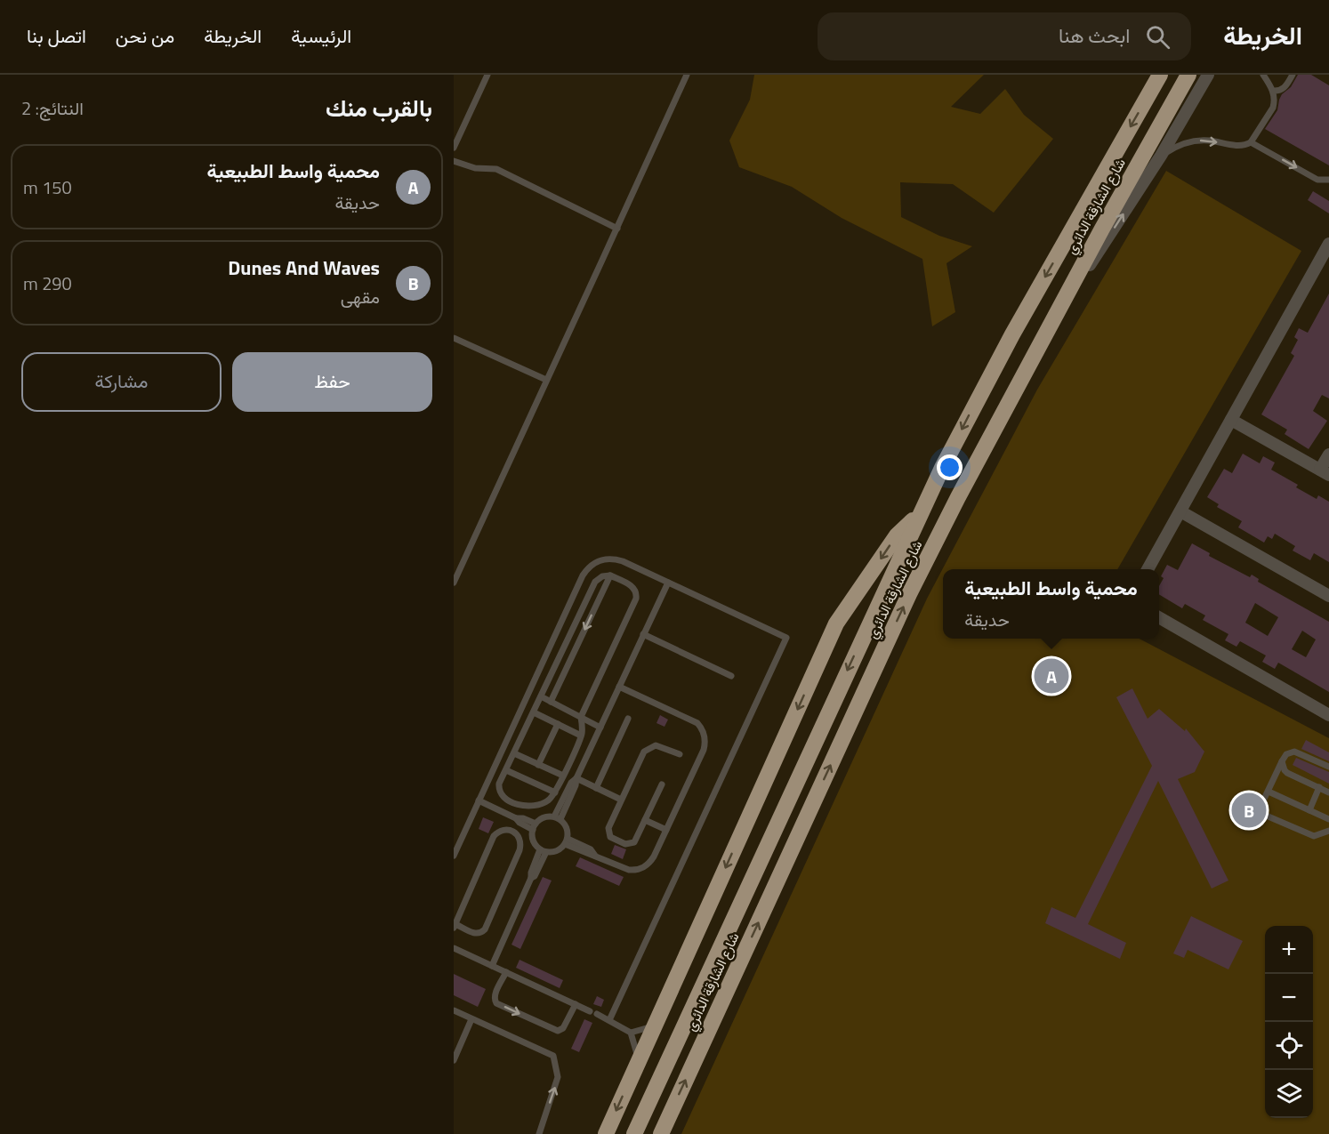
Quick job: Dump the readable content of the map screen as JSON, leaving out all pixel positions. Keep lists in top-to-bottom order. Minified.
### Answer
{"streets":{"highway":["شارع الشارقة الدائري"]},"page":{"header":"الخريطة","search":"ابحث هنا","nav":["الرئيسية","الخريطة","من نحن","اتصل بنا"],"heading":["بالقرب منك","النتائج: 2"],"list":[{"mark":"A","name":"محمية واسط الطبيعية","note":"حديقة","value":"150 m"},{"mark":"B","name":"Dunes And Waves","note":"مقهى","value":"290 m"}],"buttons":["حفظ","مشاركة"],"popup":["محمية واسط الطبيعية","حديقة"],"pins":["A","B"],"map_buttons":["+","−"]}}
